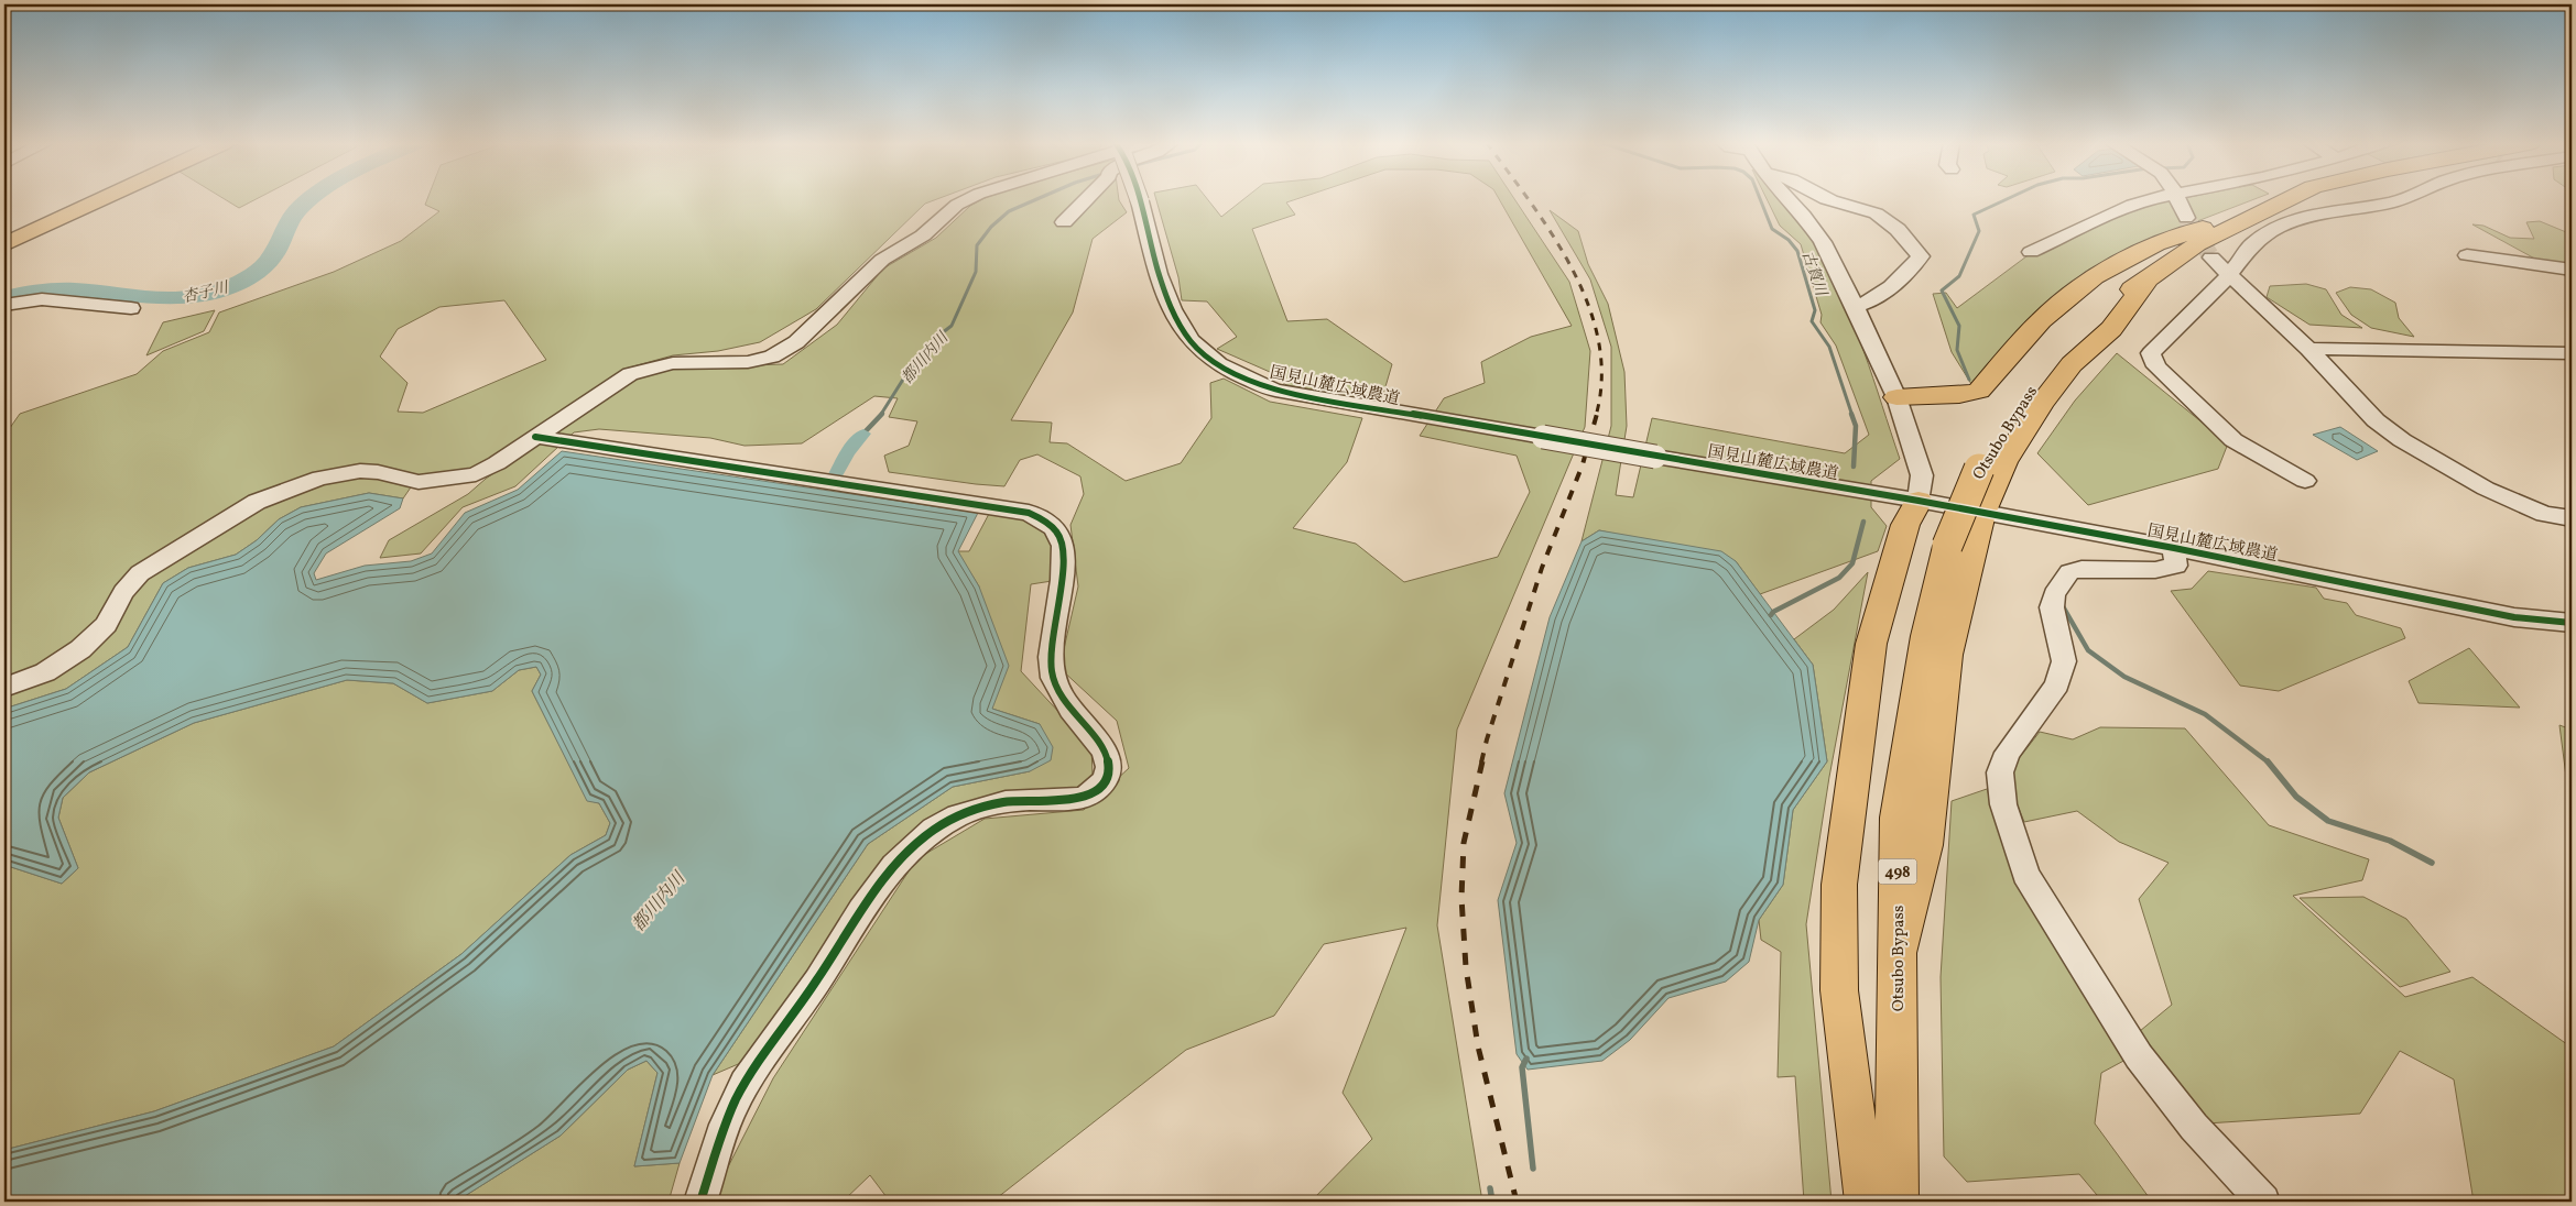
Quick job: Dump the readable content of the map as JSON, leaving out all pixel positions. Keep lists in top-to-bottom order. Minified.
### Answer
{"streets":{"highway":["Otsubo Bypass","498"],"street":["国見山麓広域農道"]},"water":["古賀川","杏子川","都川内川"]}
